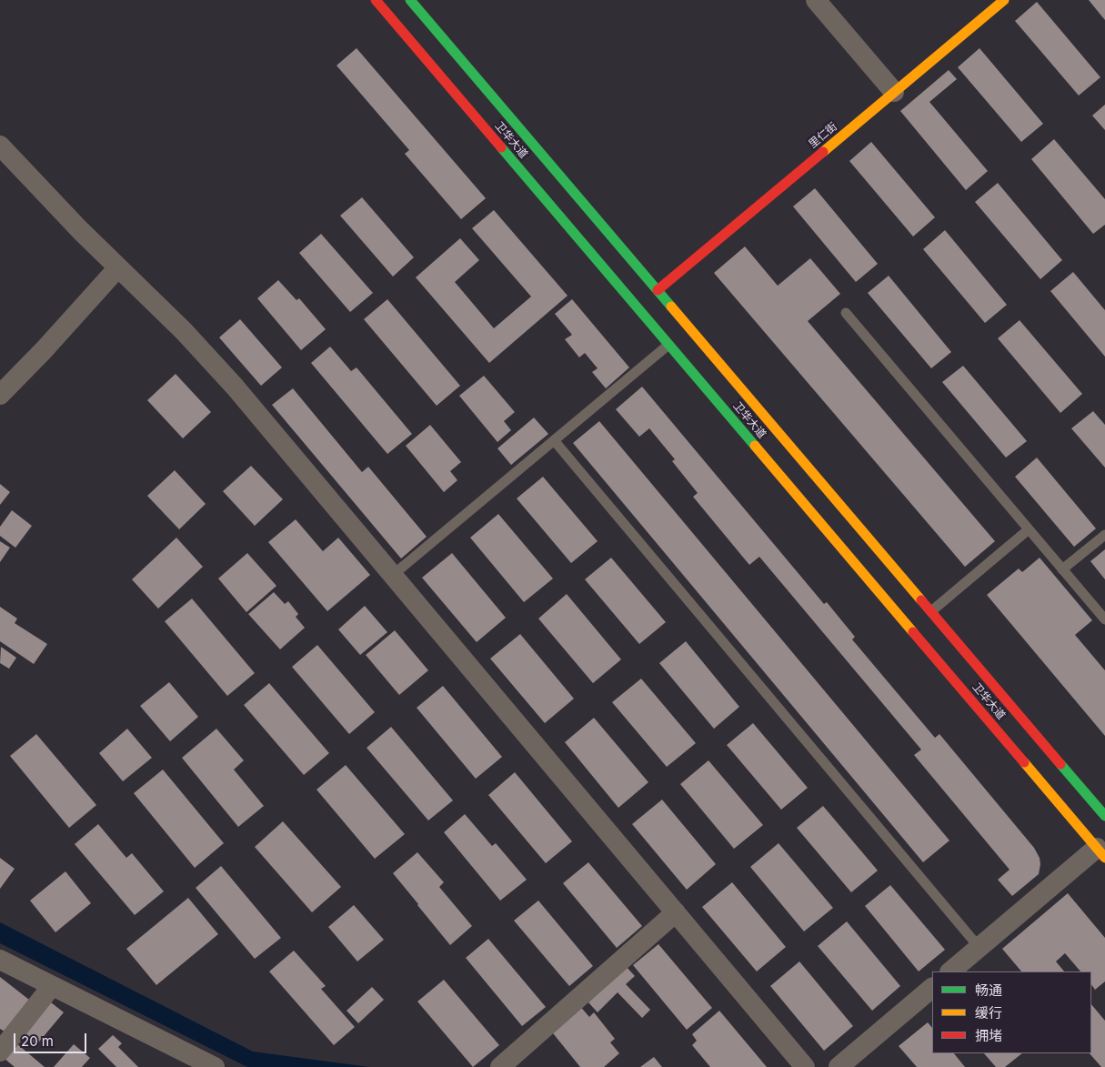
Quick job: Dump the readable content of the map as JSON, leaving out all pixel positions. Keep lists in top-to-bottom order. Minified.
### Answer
{"streets":{"main road":["里仁街","卫华大道"]},"crossings":[["里仁街","卫华大道"]],"legend":["畅通","缓行","拥堵"],"scale_bar":"20 m"}
